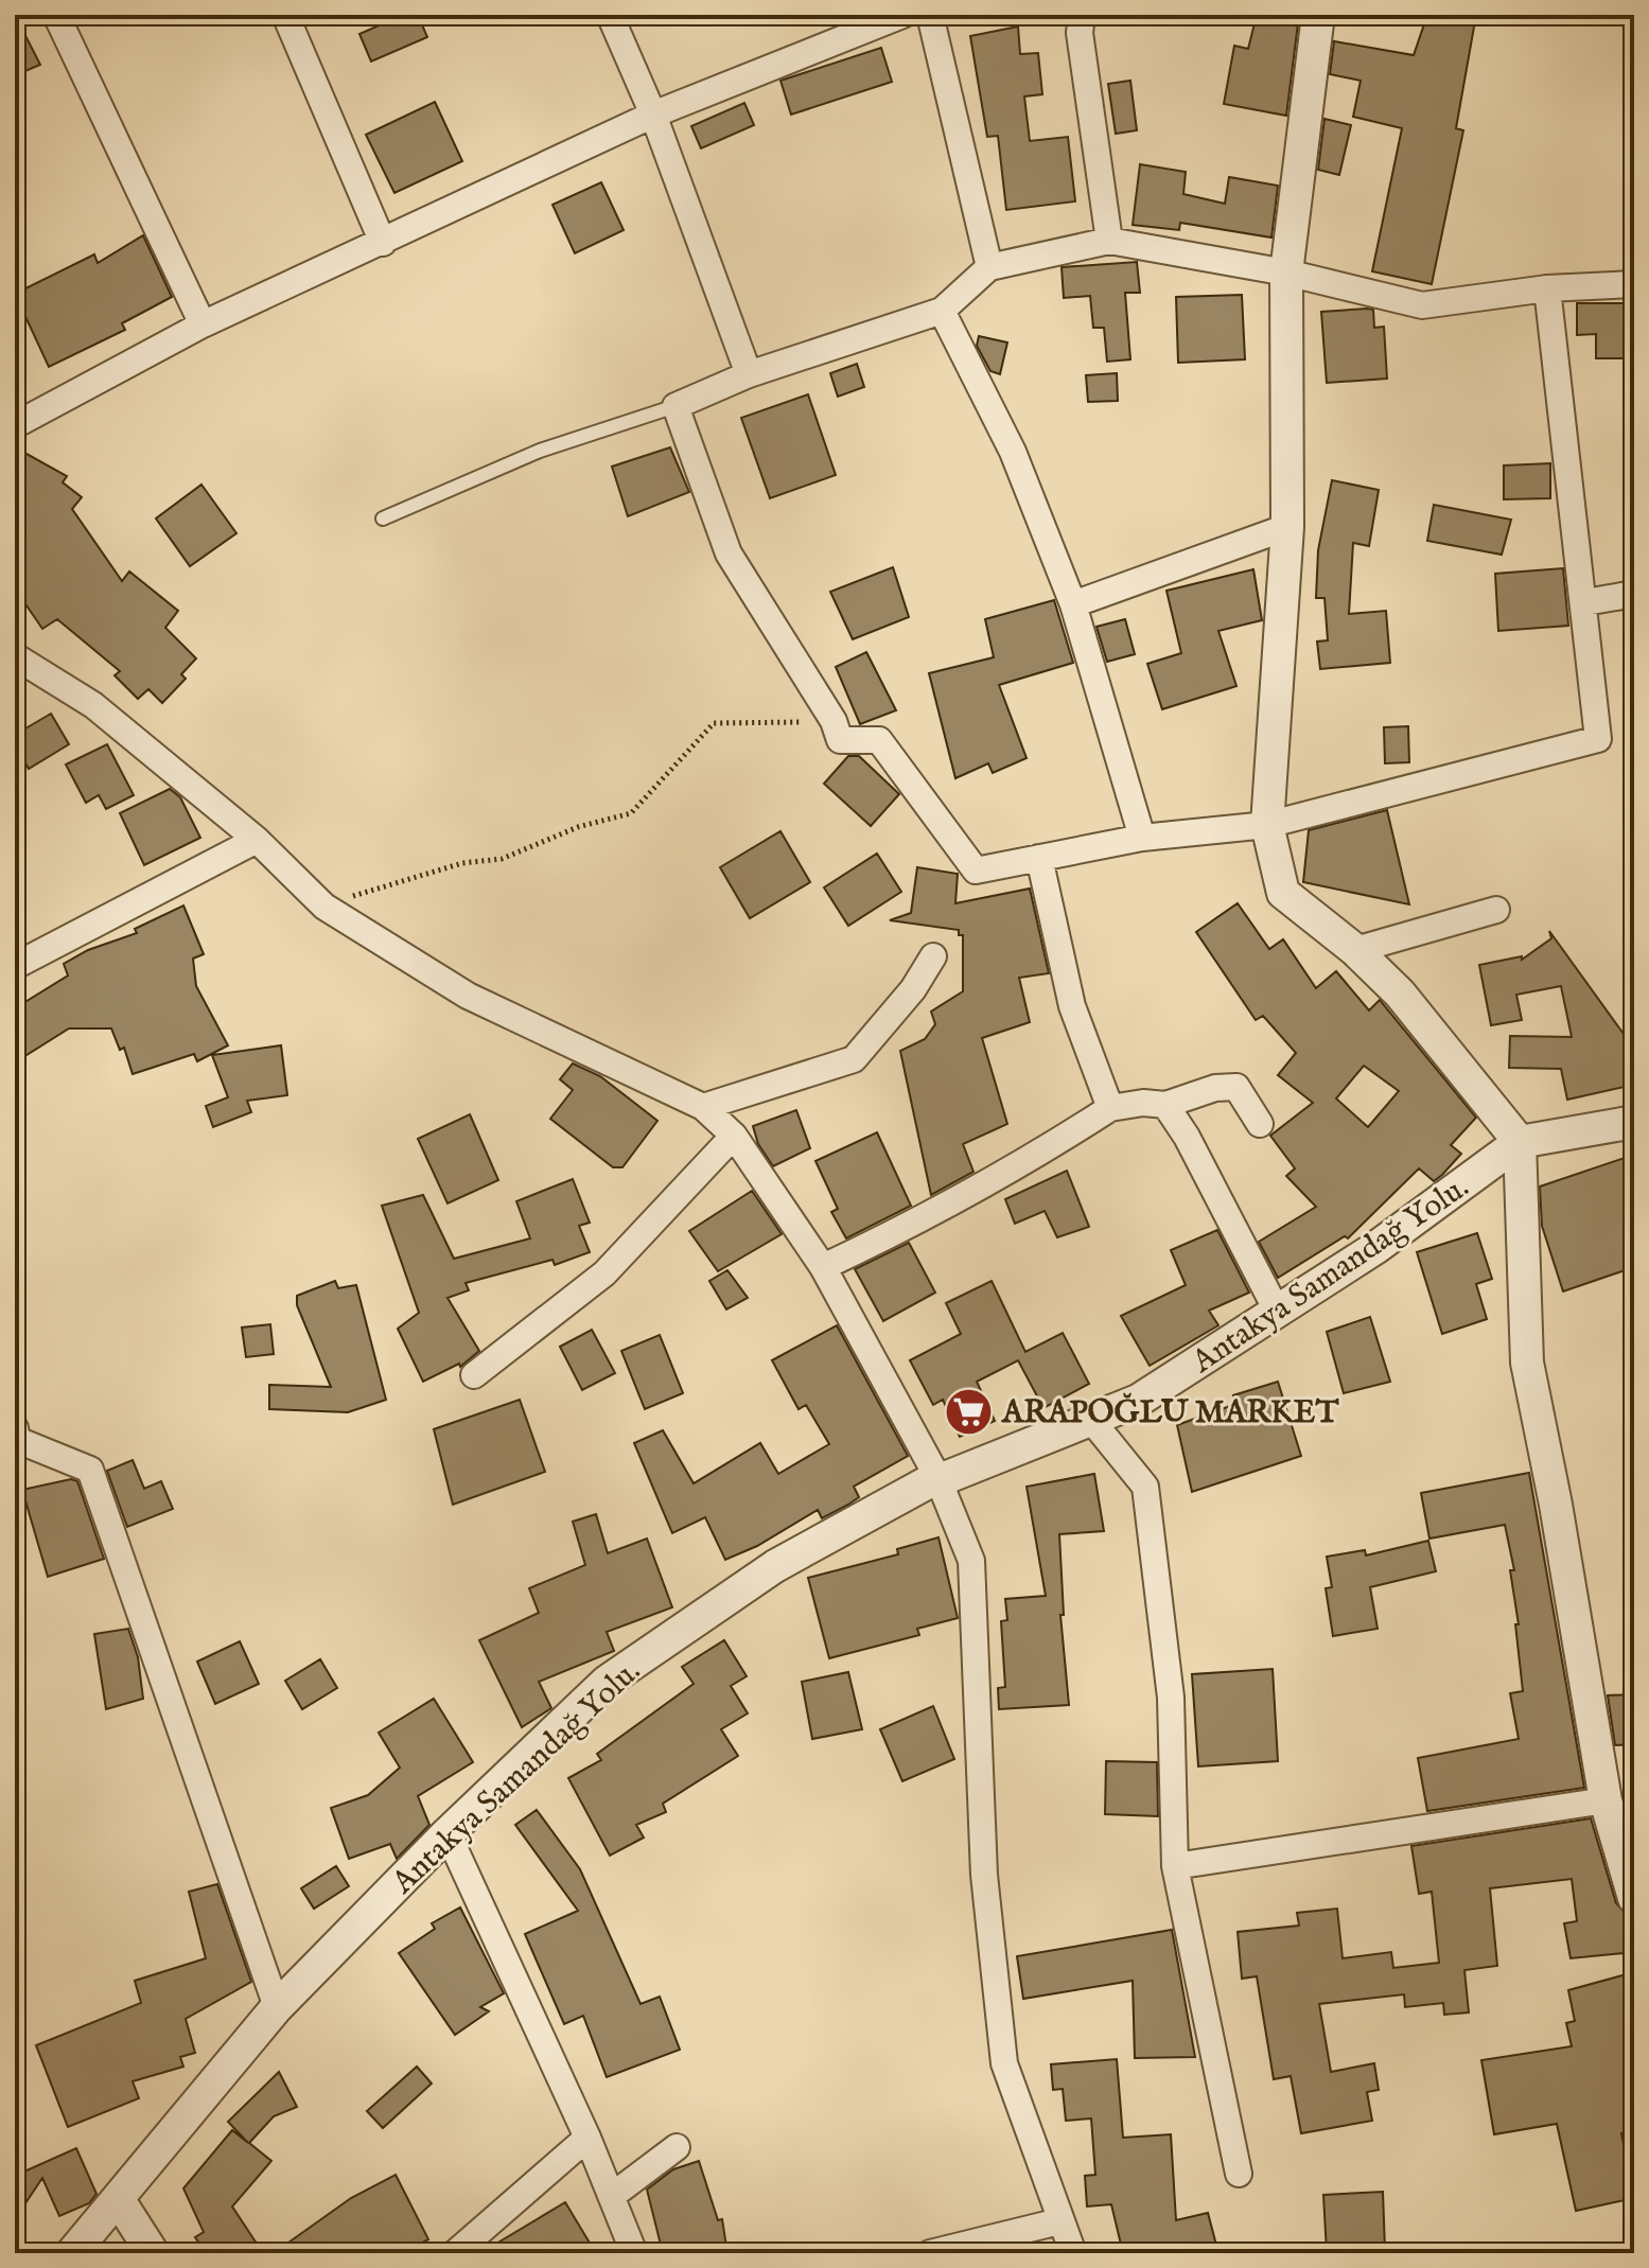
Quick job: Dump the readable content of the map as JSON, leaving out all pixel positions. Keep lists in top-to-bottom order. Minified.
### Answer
{"streets":{"street":["Antakya Samandağ Yolu."]},"places":{"supermarket":["ARAPOĞLU MARKET"]}}
